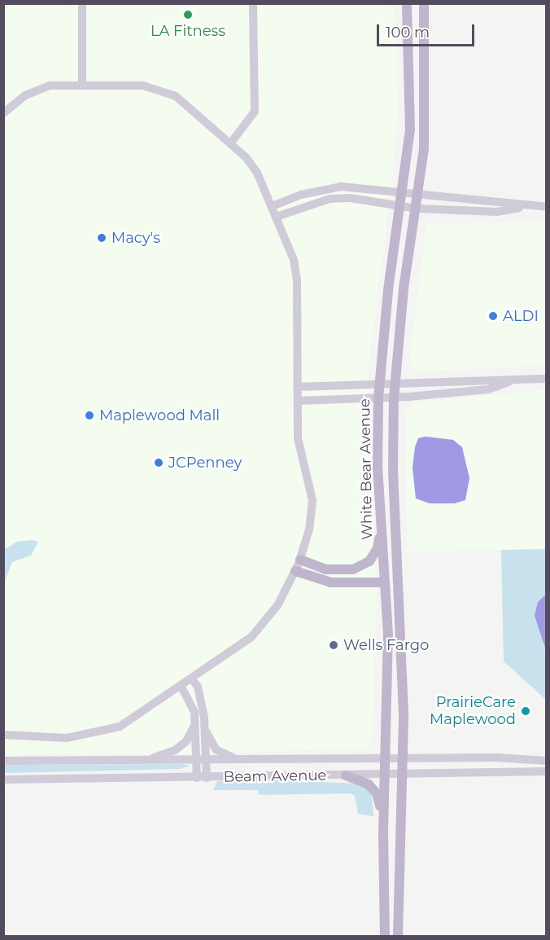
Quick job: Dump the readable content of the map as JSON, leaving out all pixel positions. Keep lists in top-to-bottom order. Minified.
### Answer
{"streets":{"main road":["White Bear Avenue"],"street":["Beam Avenue"]},"crossings":[["White Bear Avenue","Beam Avenue"]],"places":["LA Fitness","Macy's","ALDI","Maplewood Mall","JCPenney","Wells Fargo","PrairieCare Maplewood"],"scale_bar":"100 m"}
